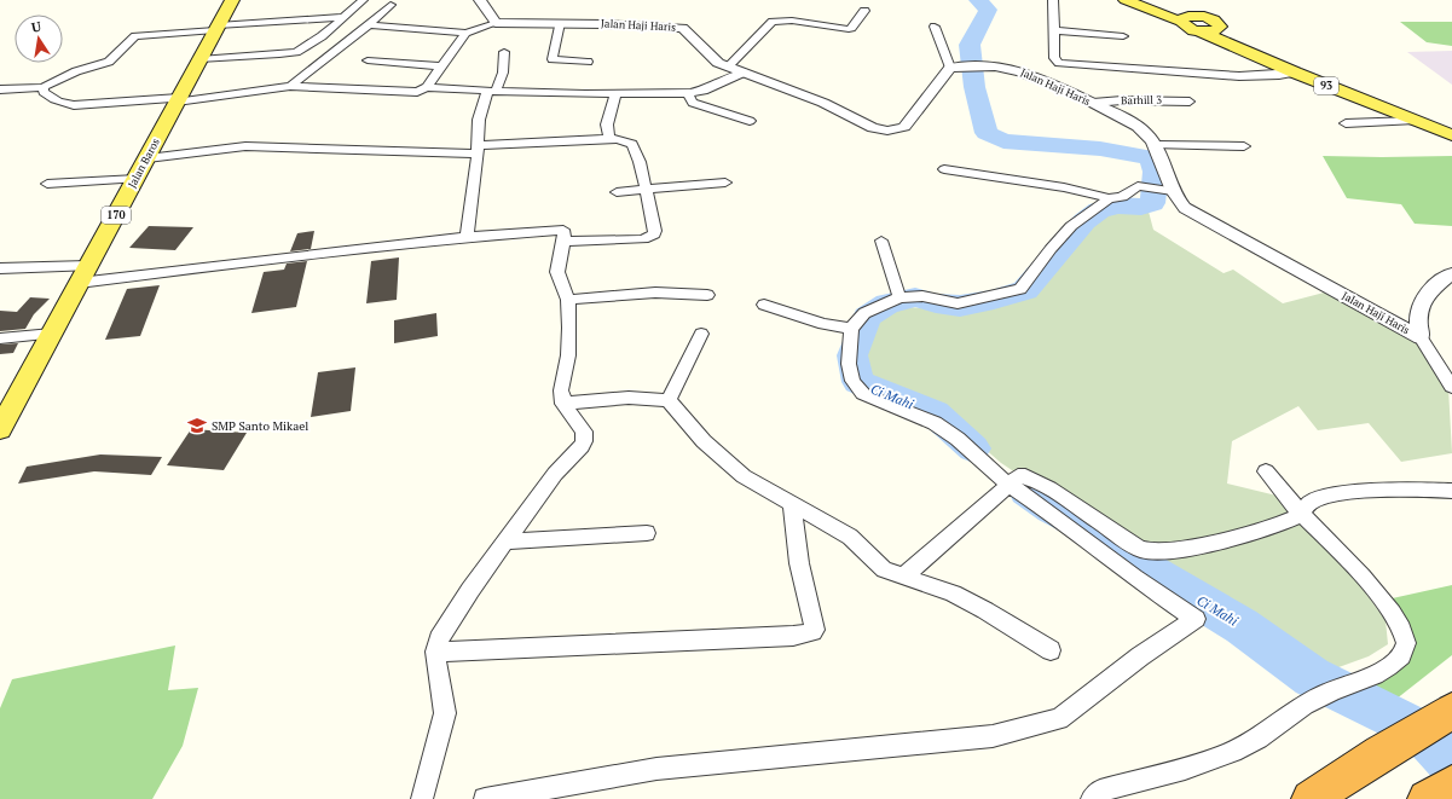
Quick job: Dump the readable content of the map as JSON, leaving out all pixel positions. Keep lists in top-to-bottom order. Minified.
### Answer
{"streets":{"main road":["93","Jalan Baros","170"],"street":["Jalan Haji Haris","Barhill 3"]},"crossings":[["Jalan Haji Haris","Barhill 3"]],"water":["Ci Mahi"],"places":{"school or university":["SMP Santo Mikael"]},"north":"top"}
